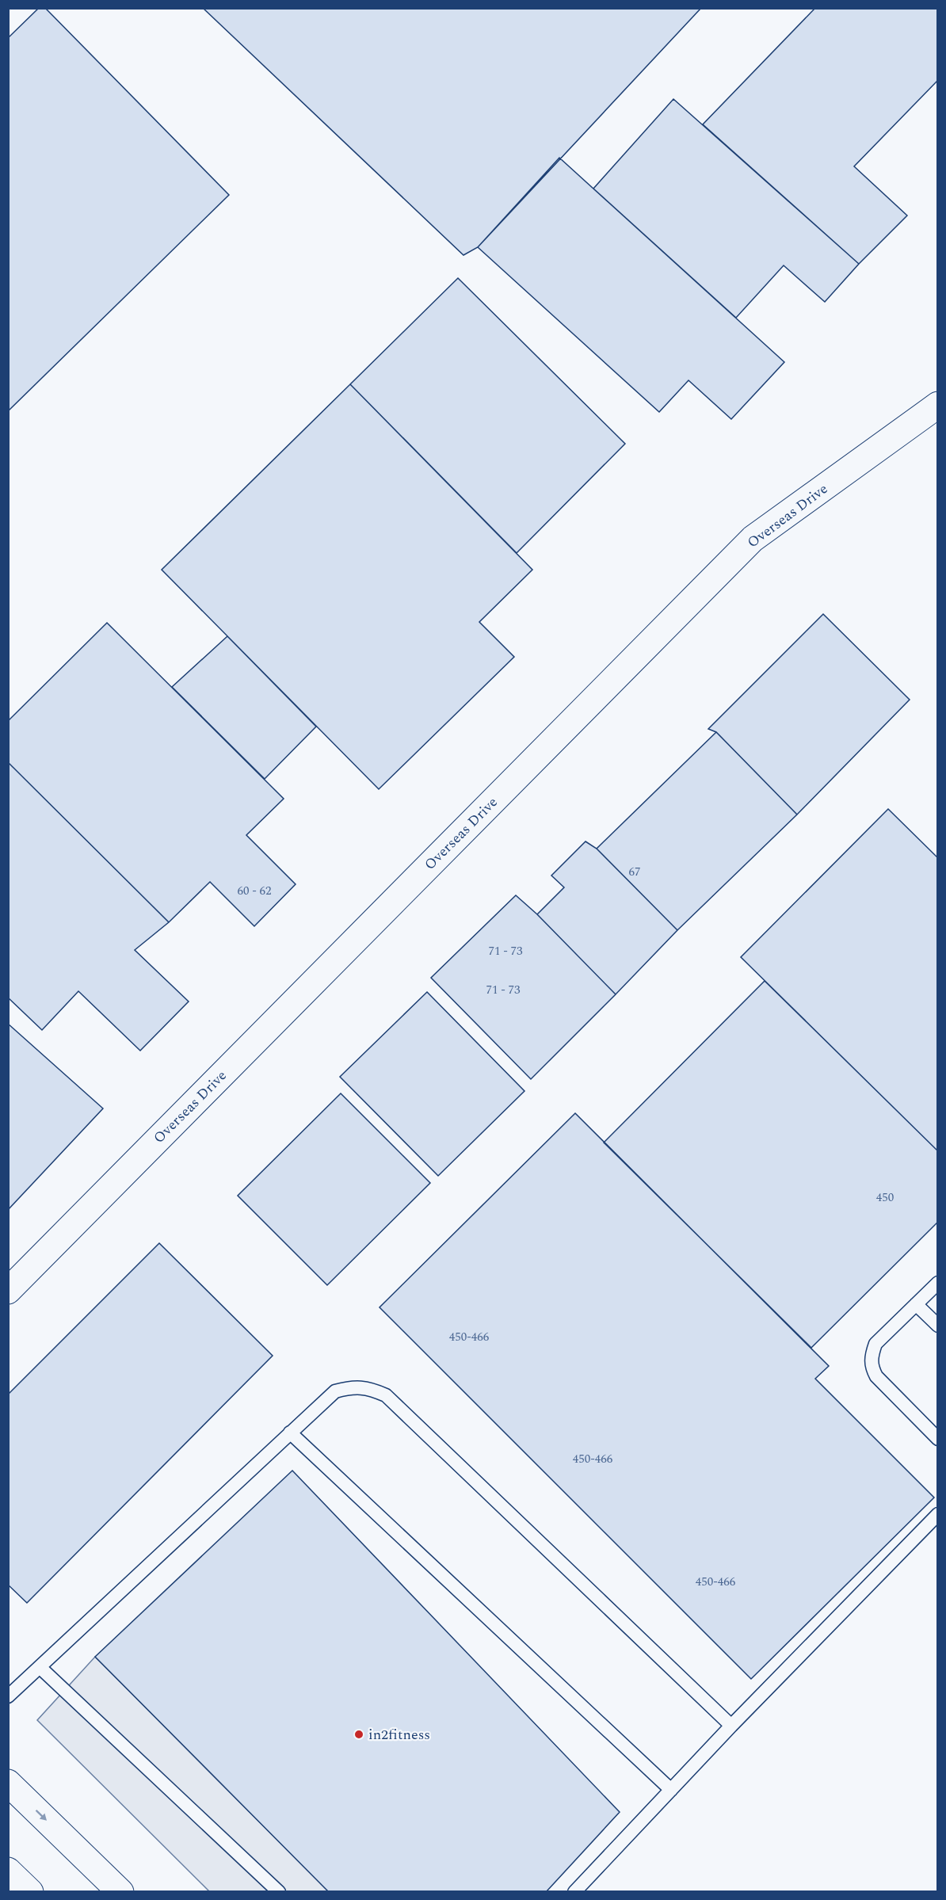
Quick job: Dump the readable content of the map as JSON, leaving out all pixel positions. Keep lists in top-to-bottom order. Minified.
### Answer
{"streets":{"main road":["Overseas Drive"]},"places":["in2fitness"],"house_numbers":["67","60 - 62","71 - 73","71 - 73","450","450-466","450-466","450-466"]}
